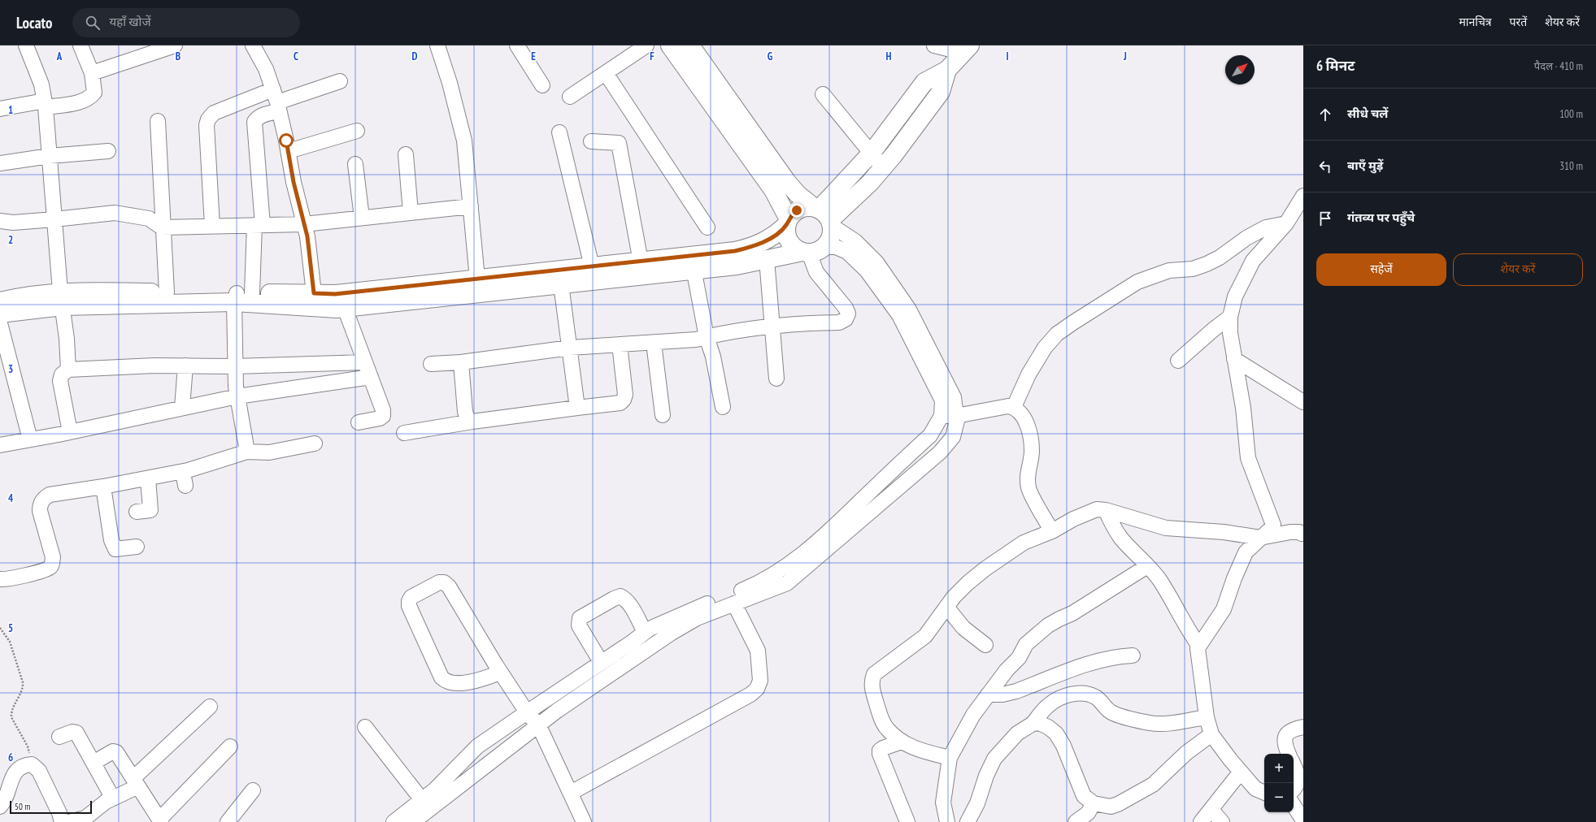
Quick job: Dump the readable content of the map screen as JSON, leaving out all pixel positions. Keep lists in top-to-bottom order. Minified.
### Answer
{"scale_bar":"50 m","north":"top right","page":{"header":"Locato","search":"यहाँ खोजें","nav":["मानचित्र","परतें","शेयर करें"],"heading":["6 मिनट","पैदल · 410 m"],"list":[["सीधे चलें","100 m"],["बाएँ मुड़ें","310 m"],"गंतव्य पर पहुँचे"],"buttons":["सहेजें","शेयर करें"],"map_buttons":["+","−"],"scale":"50 m"},"grid":{"columns":["A","B","C","D","E","F","G","H","I","J"],"rows":["1","2","3","4","5","6"]}}
